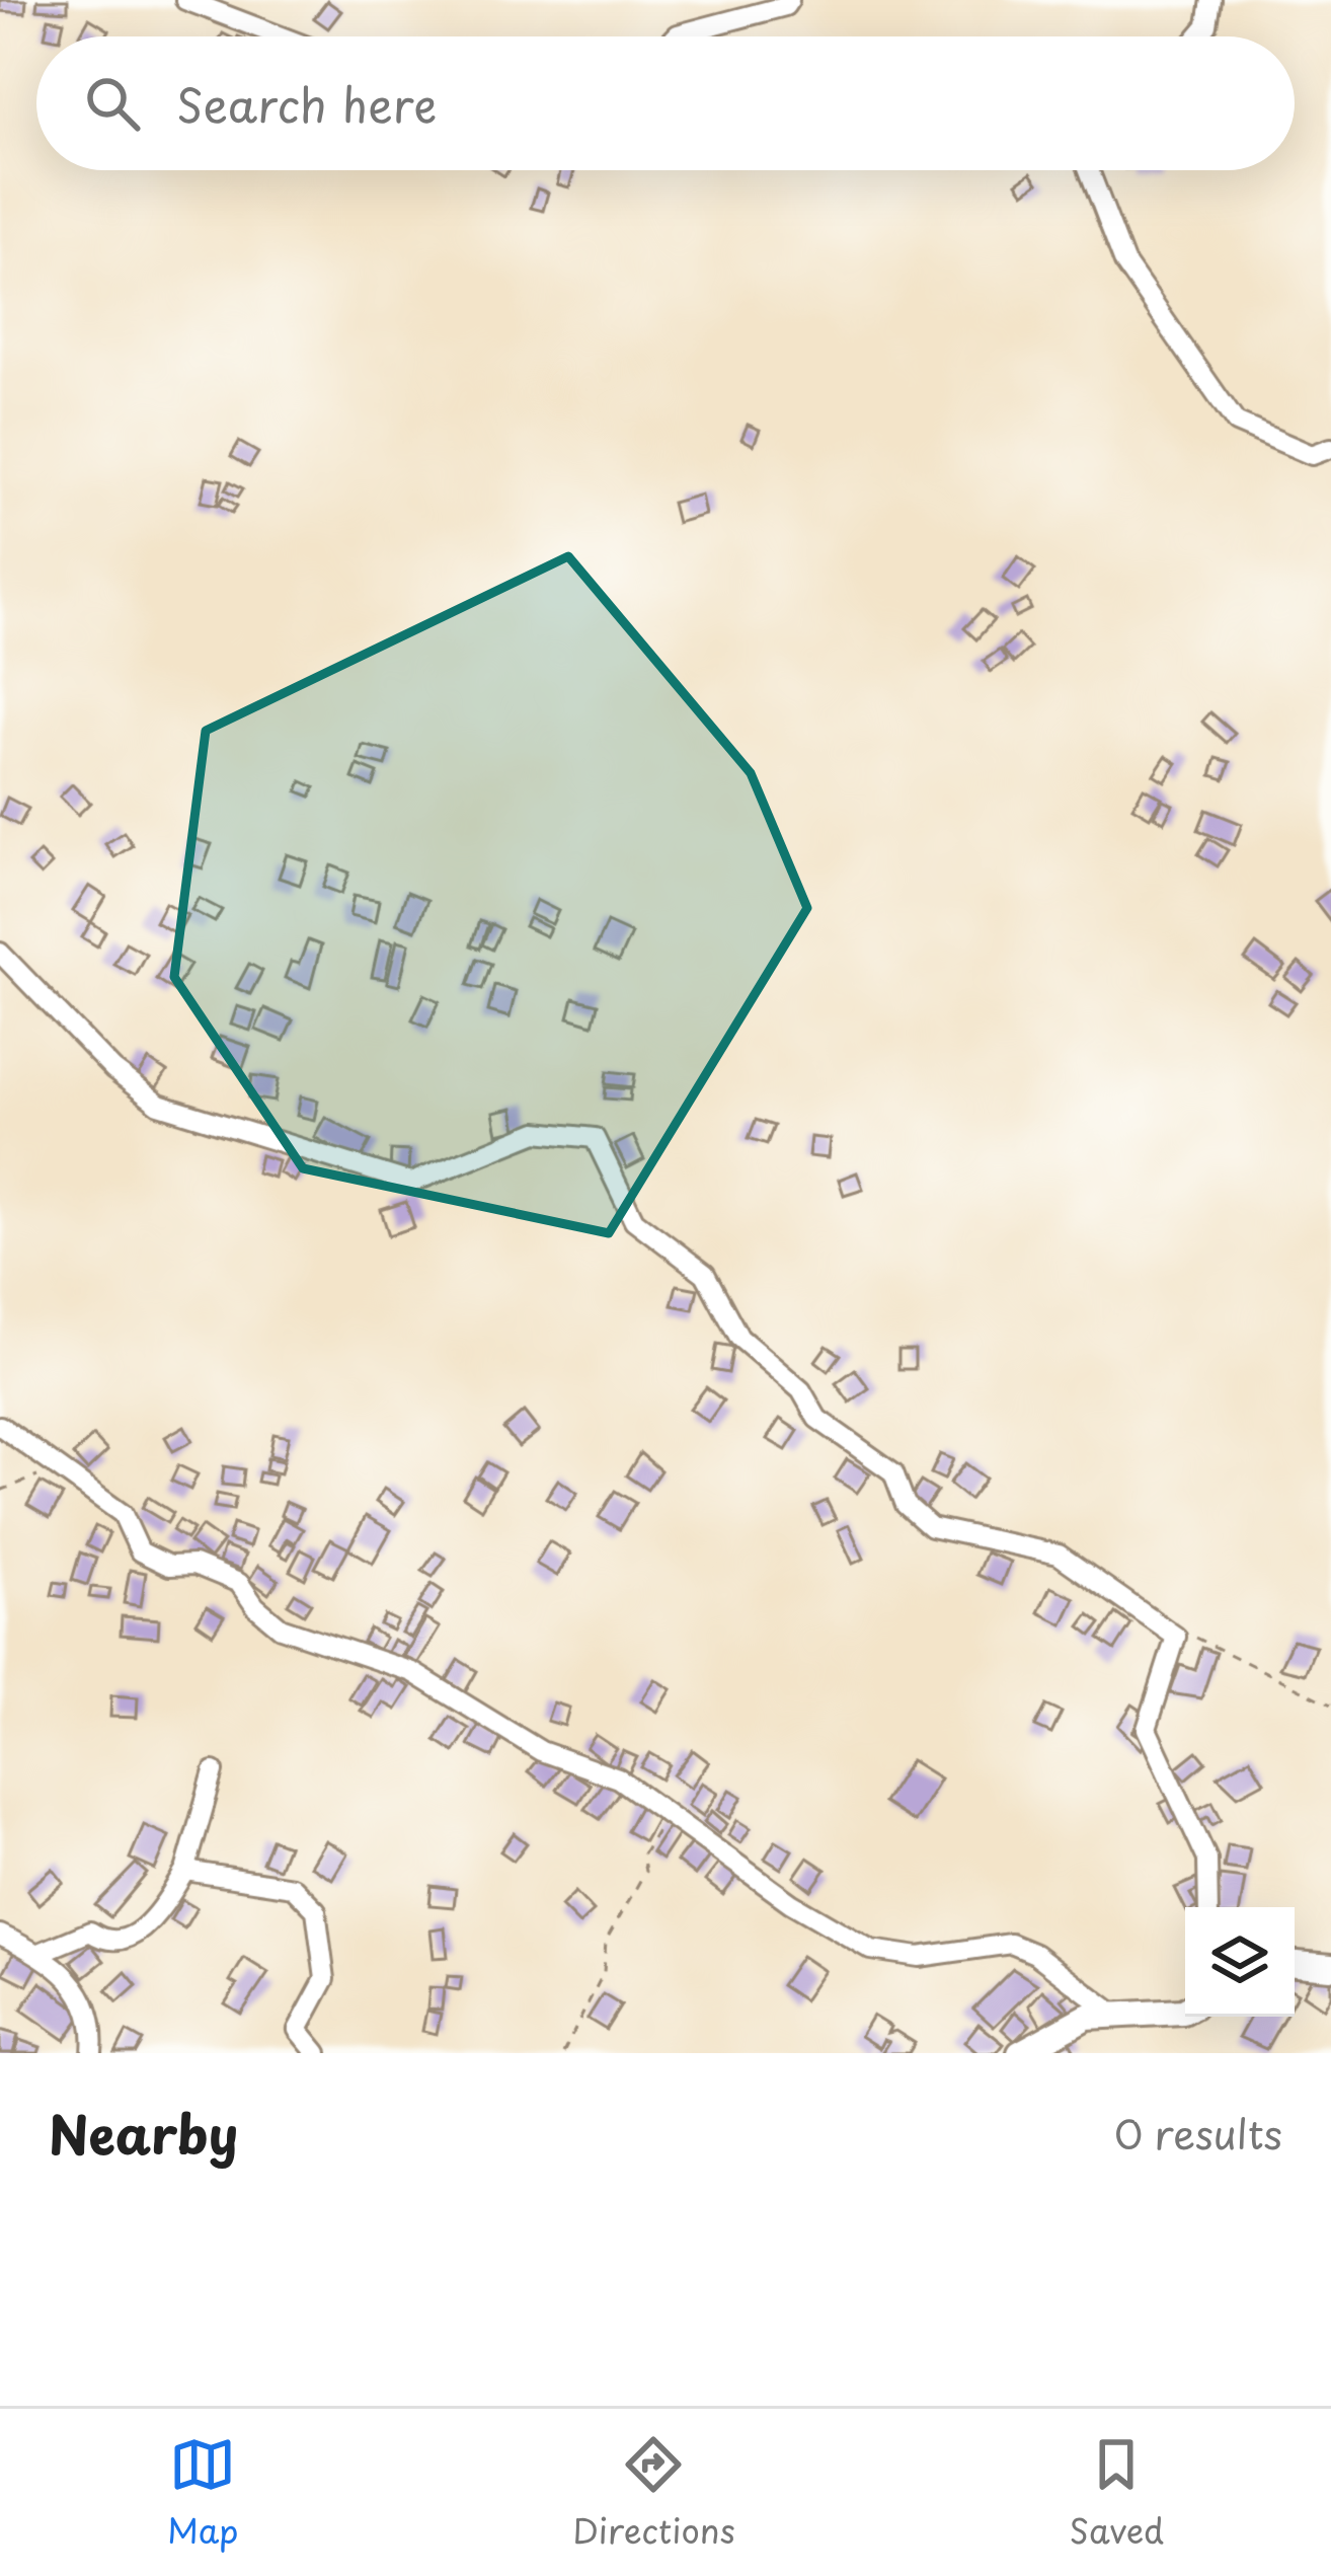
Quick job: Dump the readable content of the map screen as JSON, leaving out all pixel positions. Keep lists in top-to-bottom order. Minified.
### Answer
{"page":{"search":"Search here","heading":["Nearby","0 results"],"nav":["Map","Directions","Saved"]}}
